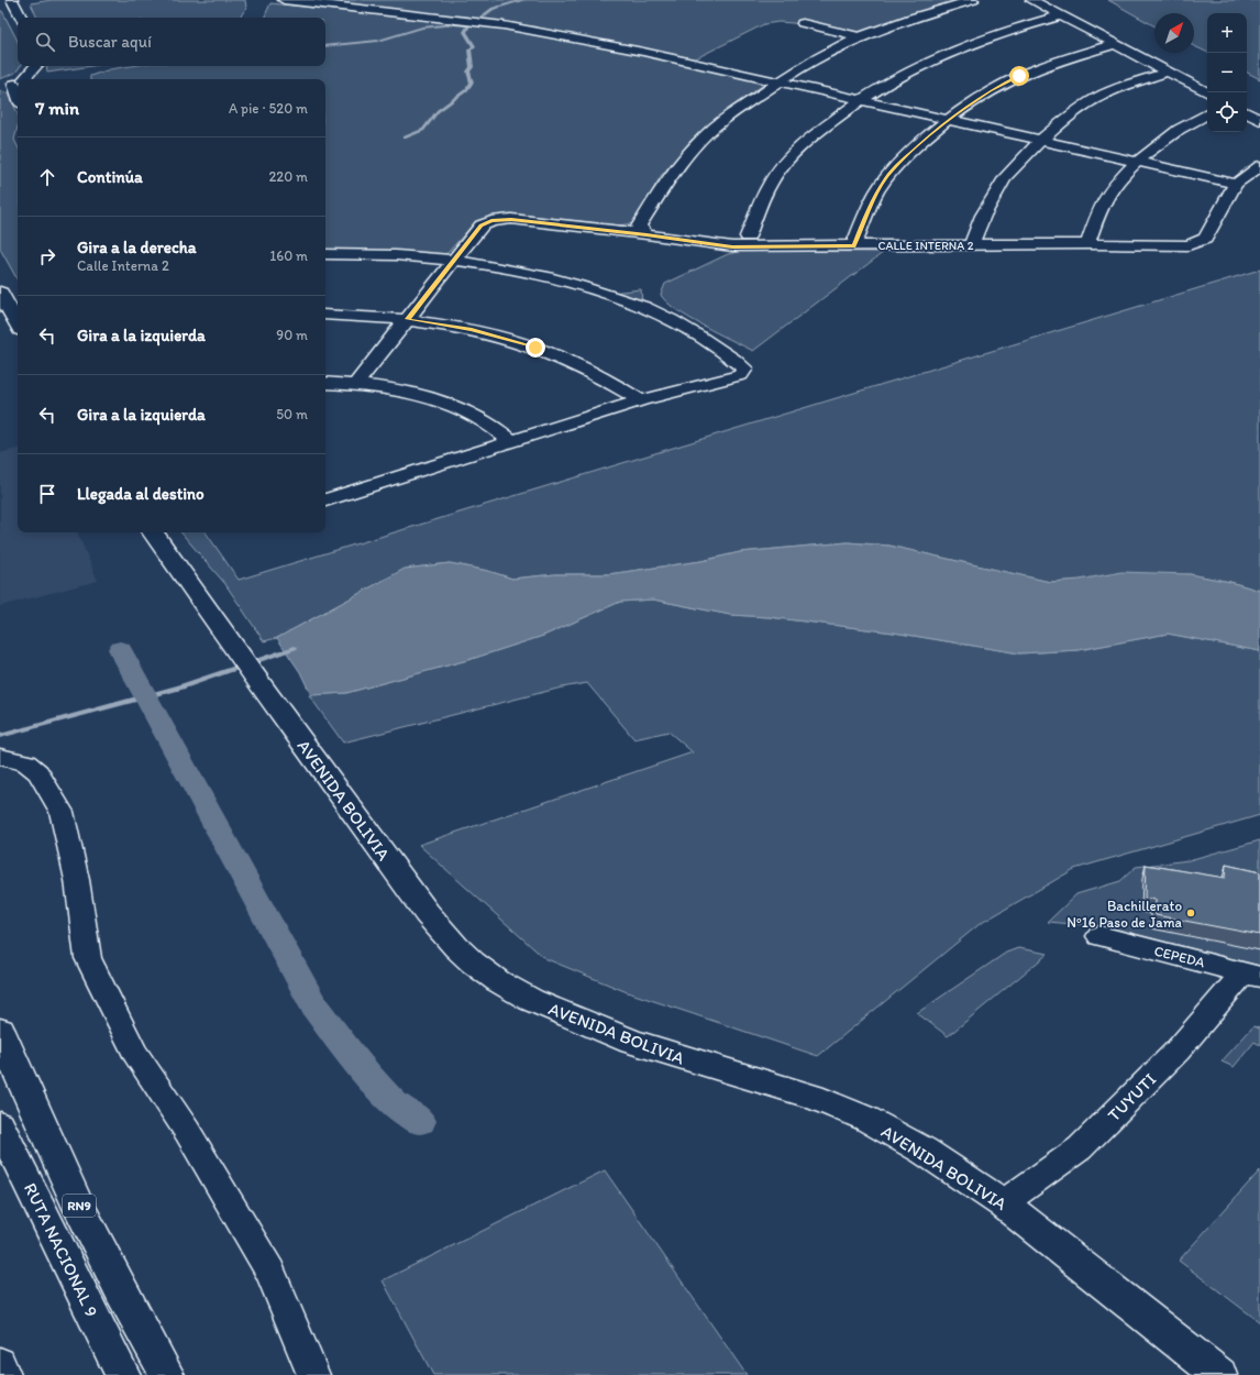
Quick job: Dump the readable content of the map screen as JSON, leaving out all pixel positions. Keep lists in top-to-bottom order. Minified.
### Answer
{"streets":{"main road":["AVENIDA BOLIVIA","RN9","RUTA NACIONAL 9"],"street":["CALLE INTERNA 2","CEPEDA","TUYUTI"]},"crossings":[["AVENIDA BOLIVIA","TUYUTI"],["CEPEDA","TUYUTI"]],"places":["Bachillerato Nº16 Paso de Jama"],"north":"top right","page":{"map_buttons":["+","−"],"search":"Buscar aquí","heading":["7 min","A pie · 520 m"],"list":[["Continúa","220 m"],["Gira a la derecha","Calle Interna 2","160 m"],["Gira a la izquierda","90 m"],["Gira a la izquierda","50 m"],"Llegada al destino"]}}
